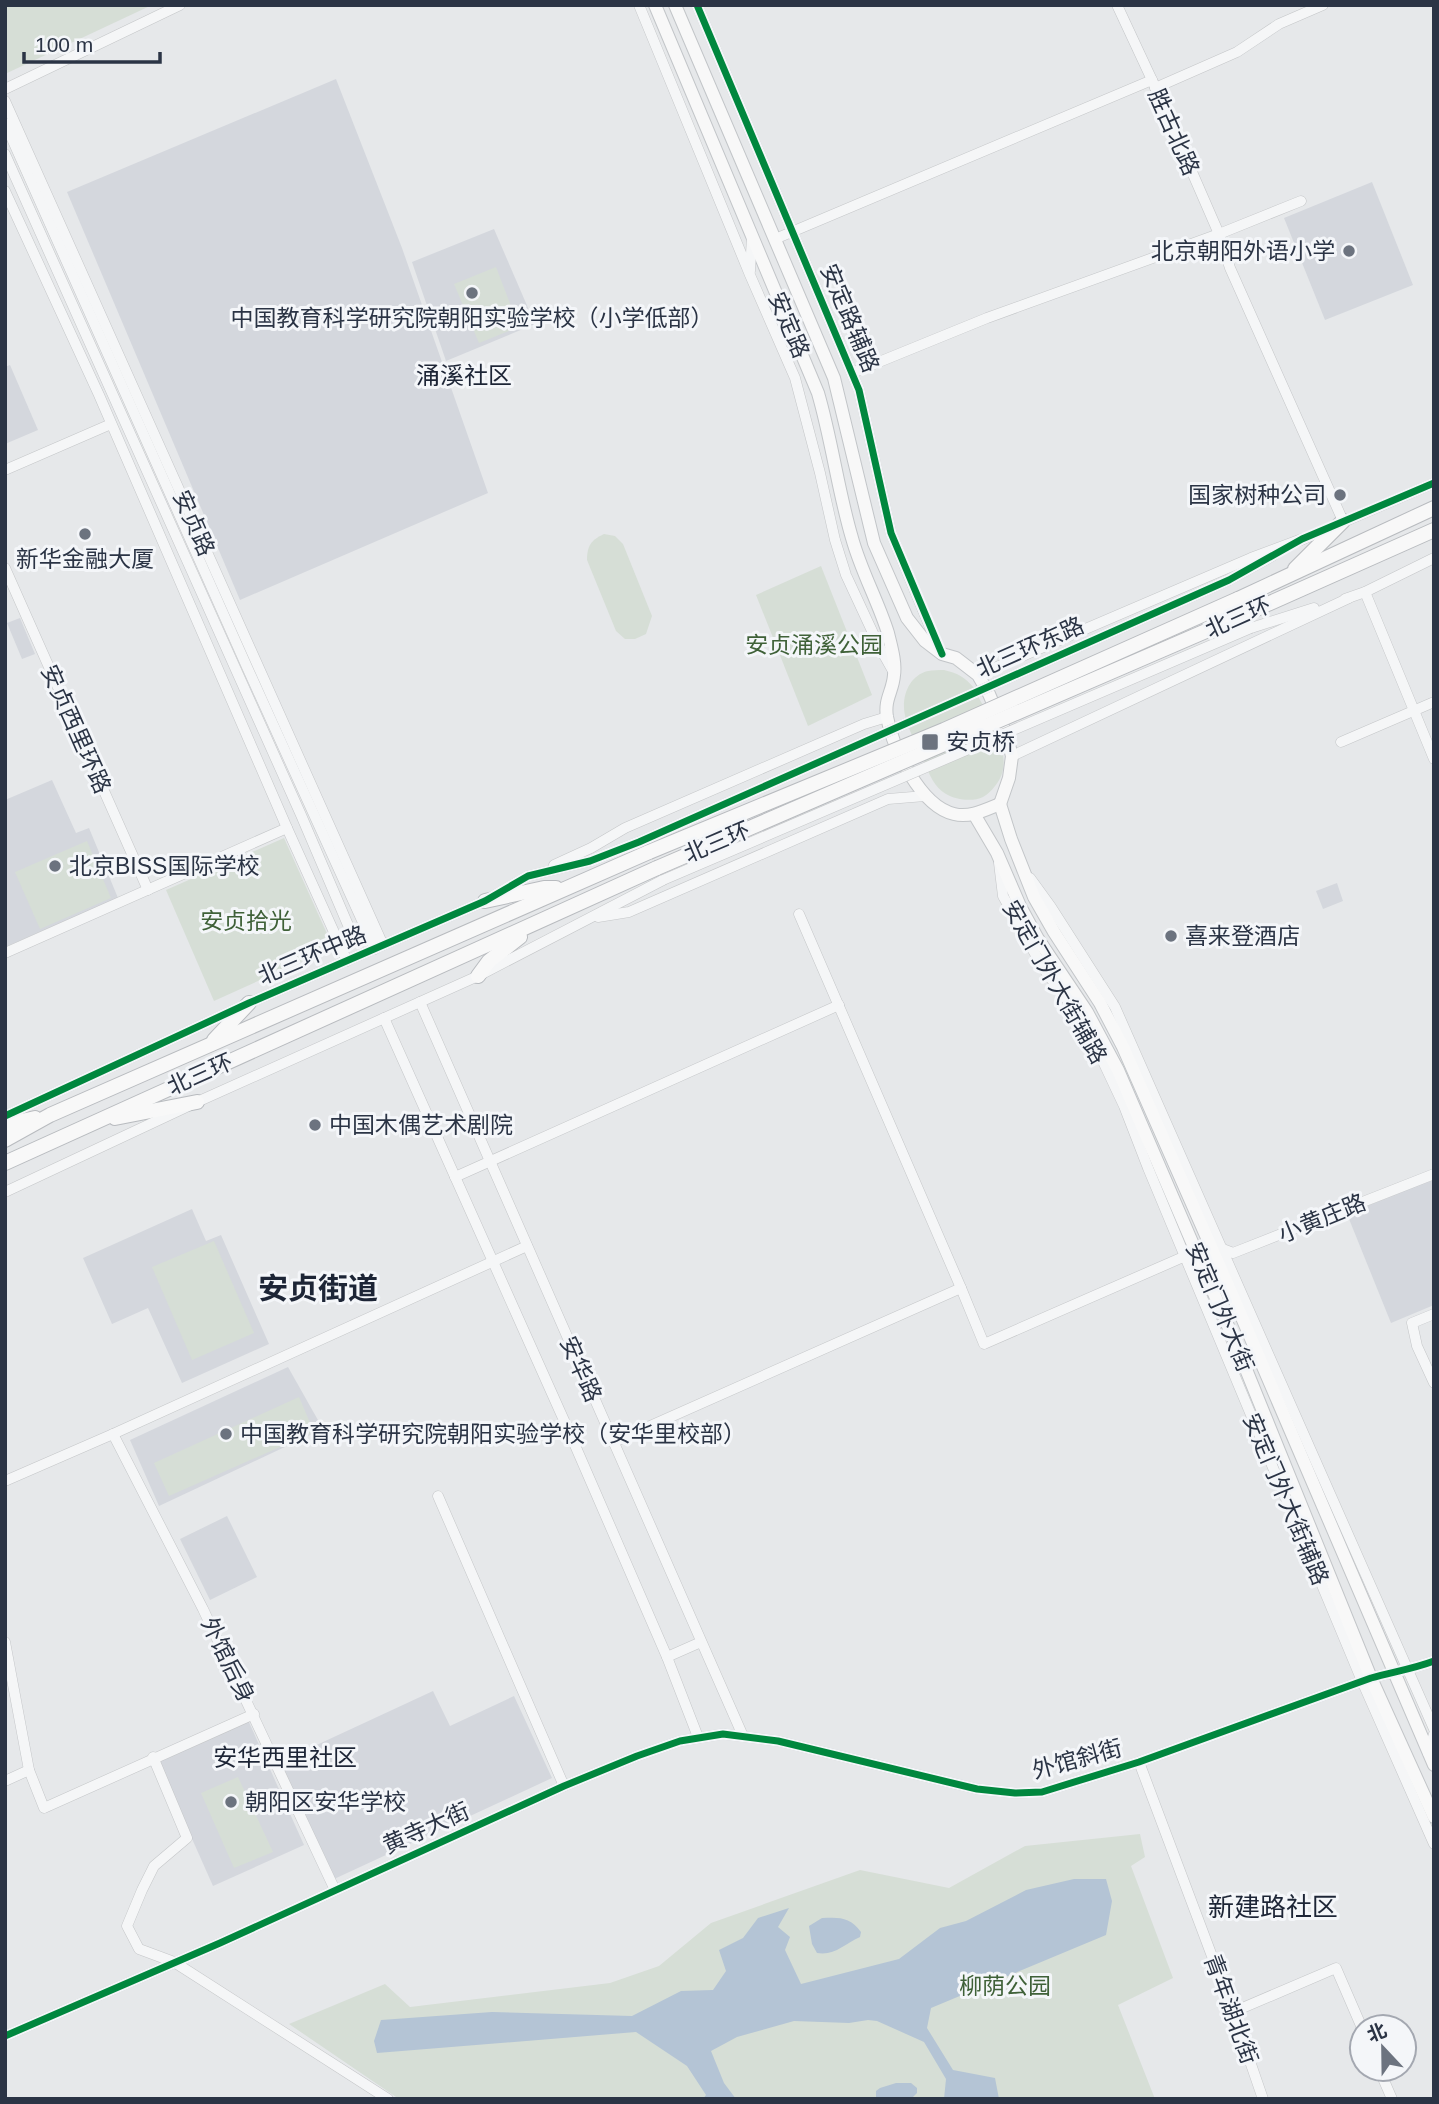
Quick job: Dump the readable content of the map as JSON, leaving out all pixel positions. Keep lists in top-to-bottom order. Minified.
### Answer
{"streets":{"highway":["北三环"],"main road":["安定路","安定门外大街"],"street":["胜古北路","安定路辅路","安贞路","北三环东路","安贞西里环路","北三环中路","安定门外大街辅路","小黄庄路","安华路","外馆后身","外馆斜街","黄寺大街","青年湖北街"]},"crossings":[["胜古北路","安定路辅路"],["胜古北路","安定路"],["胜古北路","北三环东路"],["安定路辅路","安定路"],["安贞路","北三环中路"],["北三环","北三环东路"],["北三环","北三环中路"],["北三环东路","北三环中路"],["安定门外大街辅路","小黄庄路"],["安定门外大街辅路","安定门外大街"],["安定门外大街辅路","外馆斜街"],["小黄庄路","安定门外大街"],["安定门外大街","外馆斜街"],["安华路","外馆斜街"],["安华路","黄寺大街"],["外馆后身","黄寺大街"],["外馆斜街","黄寺大街"],["外馆斜街","青年湖北街"]],"districts":["涌溪社区","安贞街道","安华西里社区","新建路社区"],"parks":["安贞涌溪公园","安贞拾光","柳荫公园"],"places":{"other":["北京朝阳外语小学","中国教育科学研究院朝阳实验学校（小学低部）","国家树种公司","新华金融大厦","北京BISS国际学校","喜来登酒店","中国木偶艺术剧院","中国教育科学研究院朝阳实验学校（安华里校部）","朝阳区安华学校"],"transit":["安贞桥"]},"scale_bar":"100 m","north":"top"}
